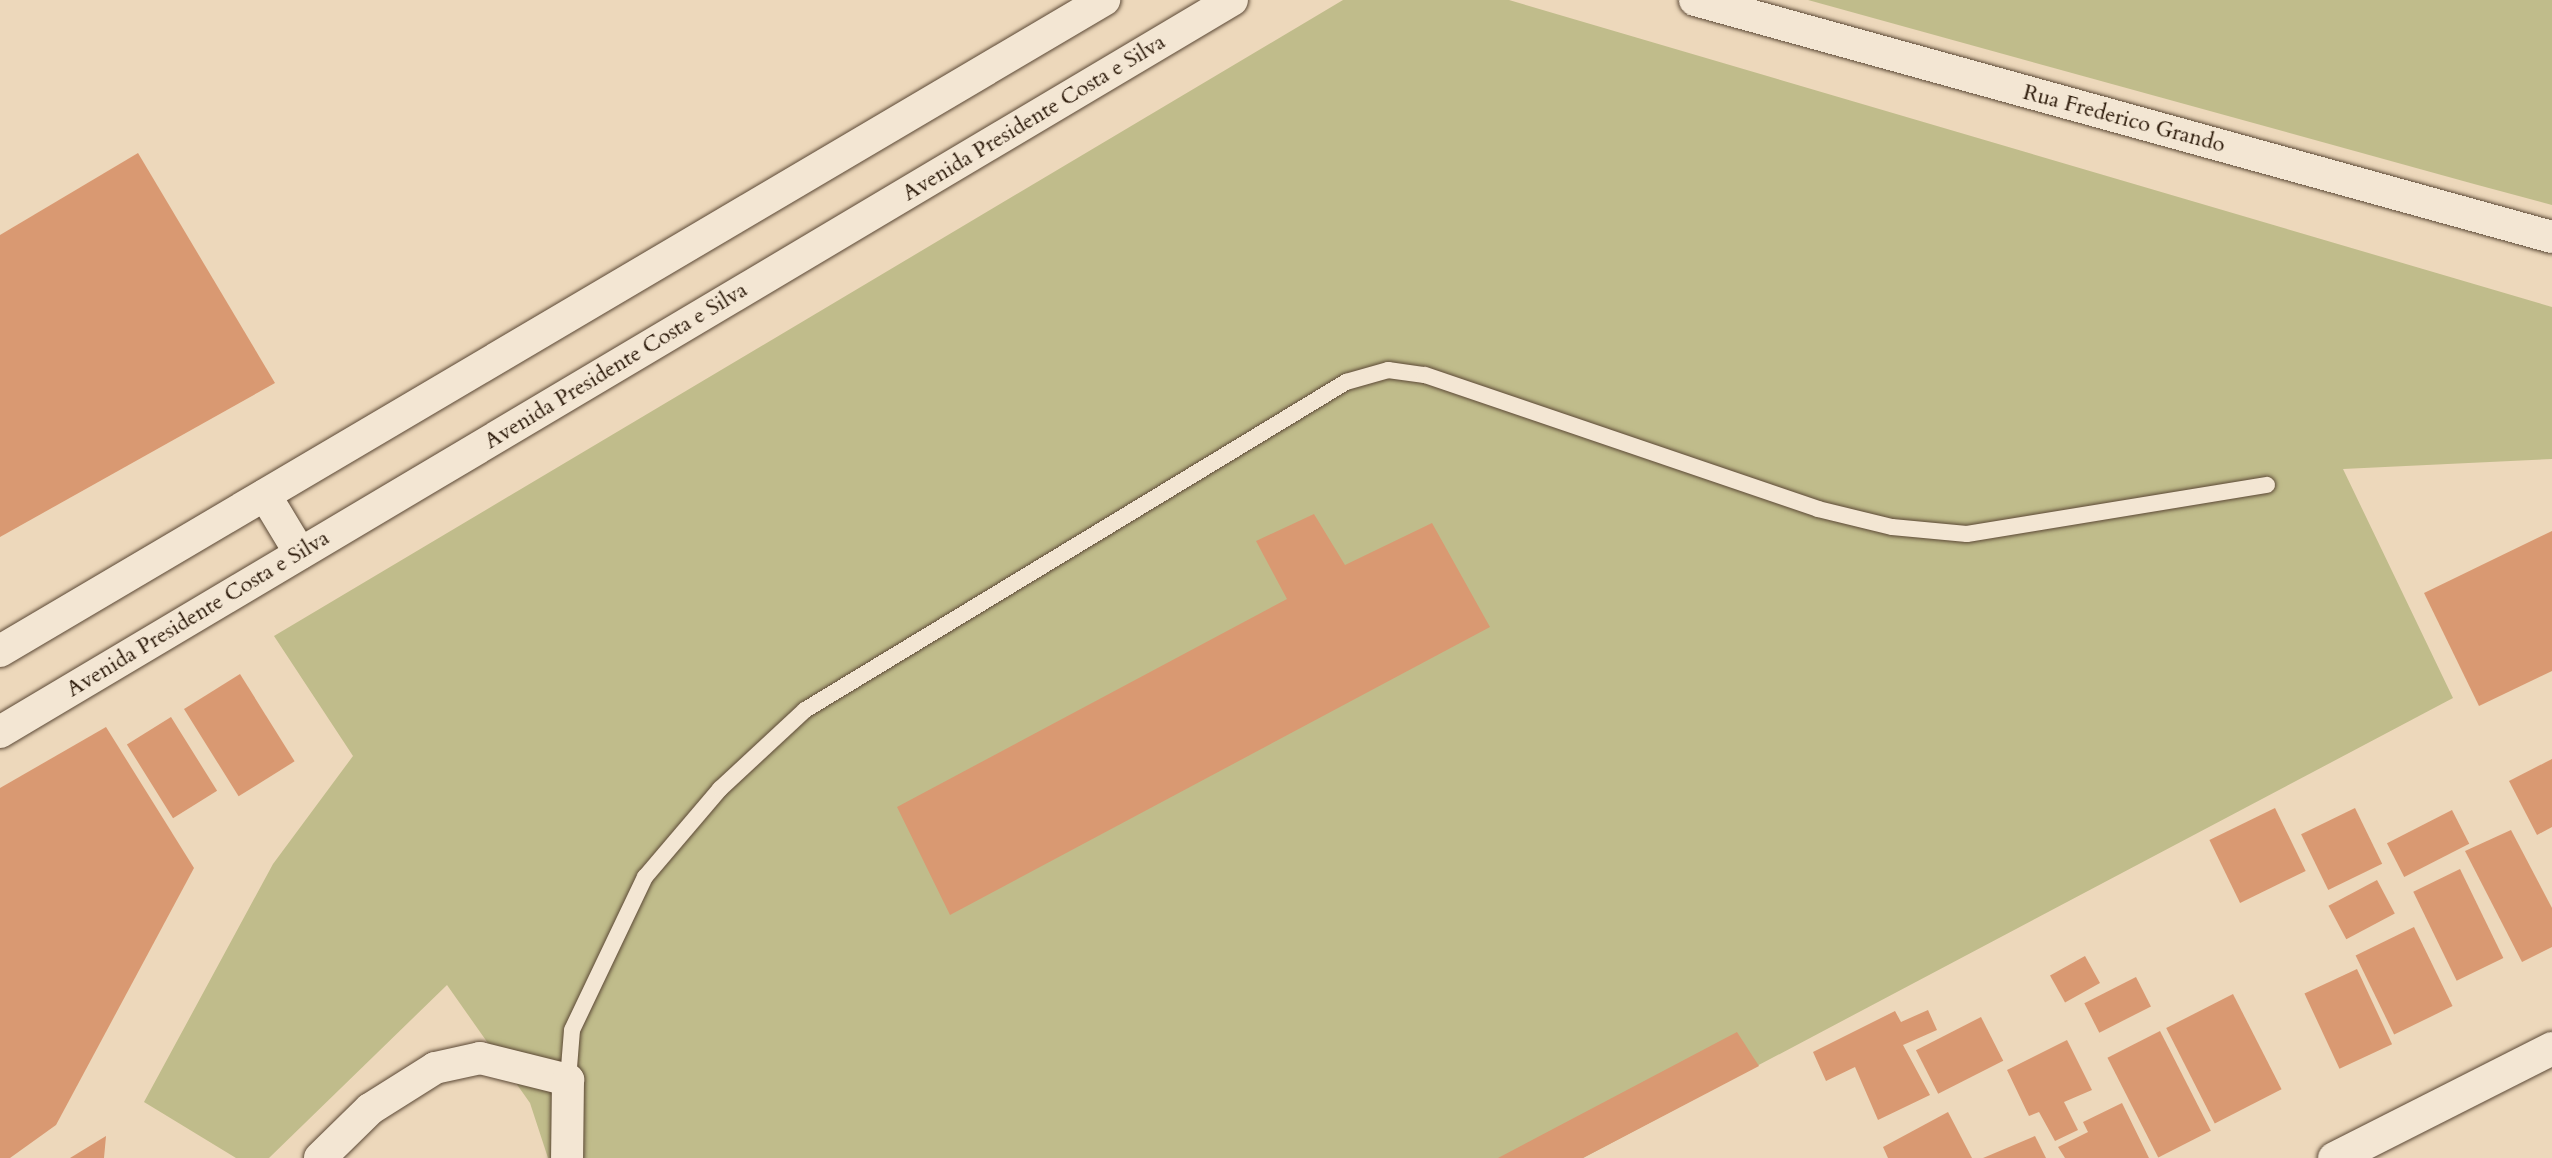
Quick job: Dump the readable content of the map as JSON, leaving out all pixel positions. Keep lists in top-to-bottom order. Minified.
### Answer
{"streets":{"street":["Avenida Presidente Costa e Silva","Rua Frederico Grando"]}}
